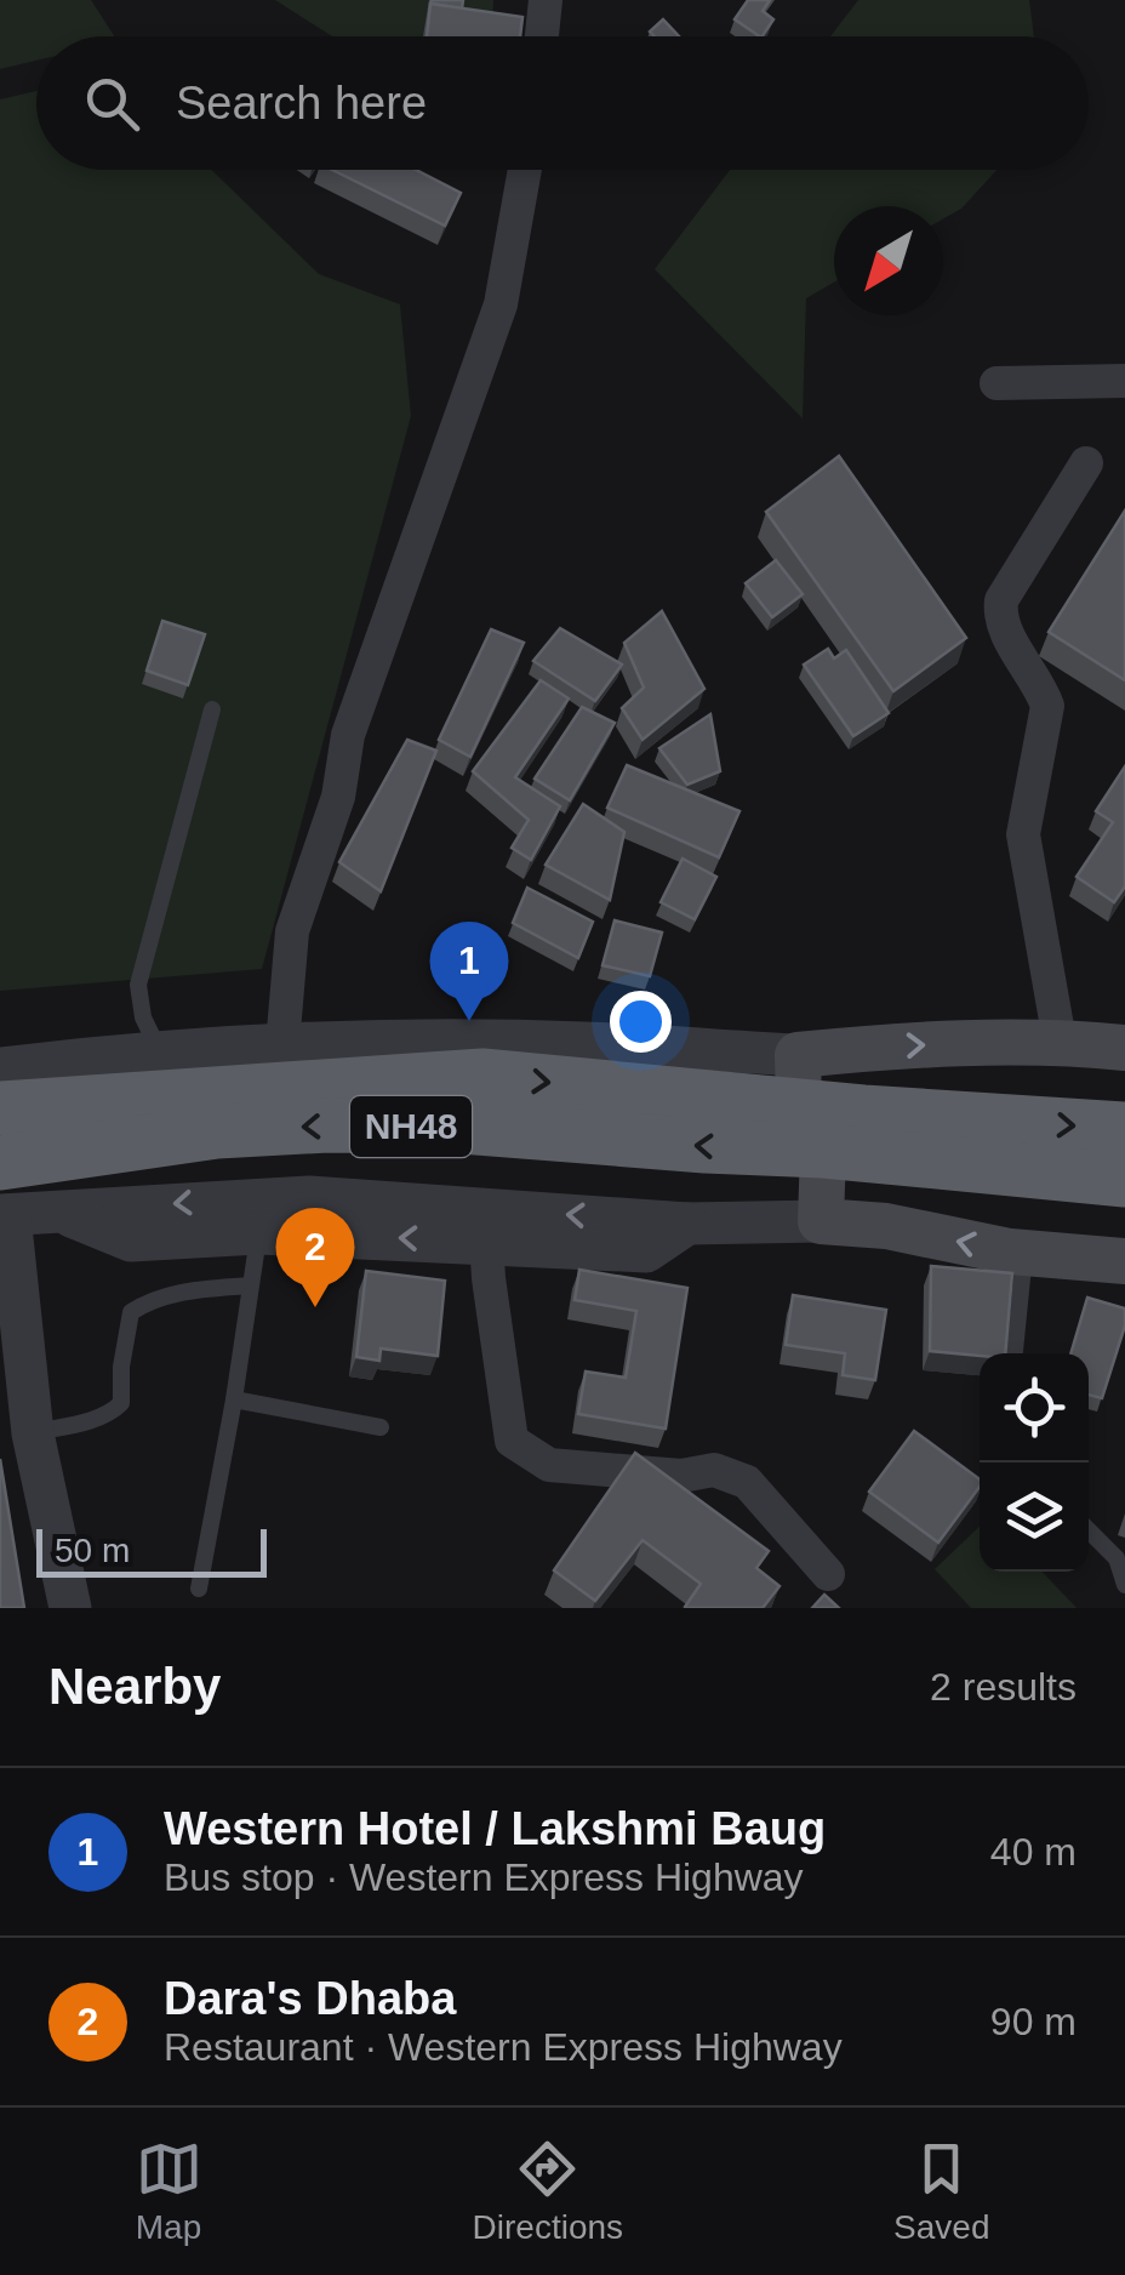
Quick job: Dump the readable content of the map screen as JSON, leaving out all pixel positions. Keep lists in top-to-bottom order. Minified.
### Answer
{"streets":{"highway":["NH48"]},"scale_bar":"50 m","north":"bottom left","page":{"search":"Search here","pins":["1","2"],"scale":"50 m","heading":["Nearby","2 results"],"list":[{"mark":"1","name":"Western Hotel / Lakshmi Baug","note":"Bus stop · Western Express Highway","value":"40 m"},{"mark":"2","name":"Dara's Dhaba","note":"Restaurant · Western Express Highway","value":"90 m"}],"nav":["Map","Directions","Saved"]}}
